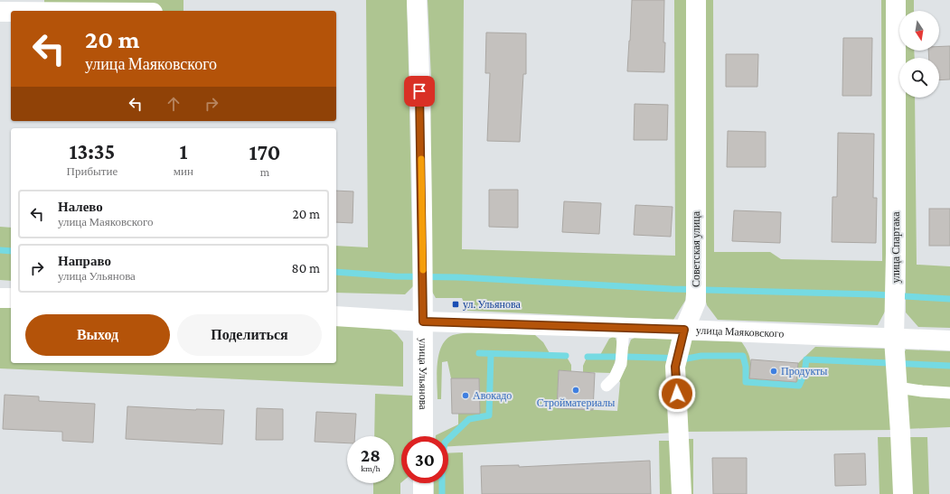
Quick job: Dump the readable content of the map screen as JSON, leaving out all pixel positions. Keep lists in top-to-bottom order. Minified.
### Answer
{"streets":{"street":["улица Спартака","Советская улица","улица Маяковского","улица Ульянова"]},"crossings":[["улица Спартака","улица Маяковского"],["Советская улица","улица Маяковского"],["улица Маяковского","улица Ульянова"]],"places":{"transit":["ул. Ульянова"],"other":["Продукты","Стройматериалы","Авокадо"]},"north":"bottom","page":{"turn":["20 m","улица Маяковского"],"eta":["13:35","Прибытие","1","мин","170","m"],"list":[{"name":"Налево","note":"улица Маяковского","value":"20 m"},{"name":"Направо","note":"улица Ульянова","value":"80 m"}],"buttons":["Выход","Поделиться"],"speed":"28 km/h","limit":"30"}}
